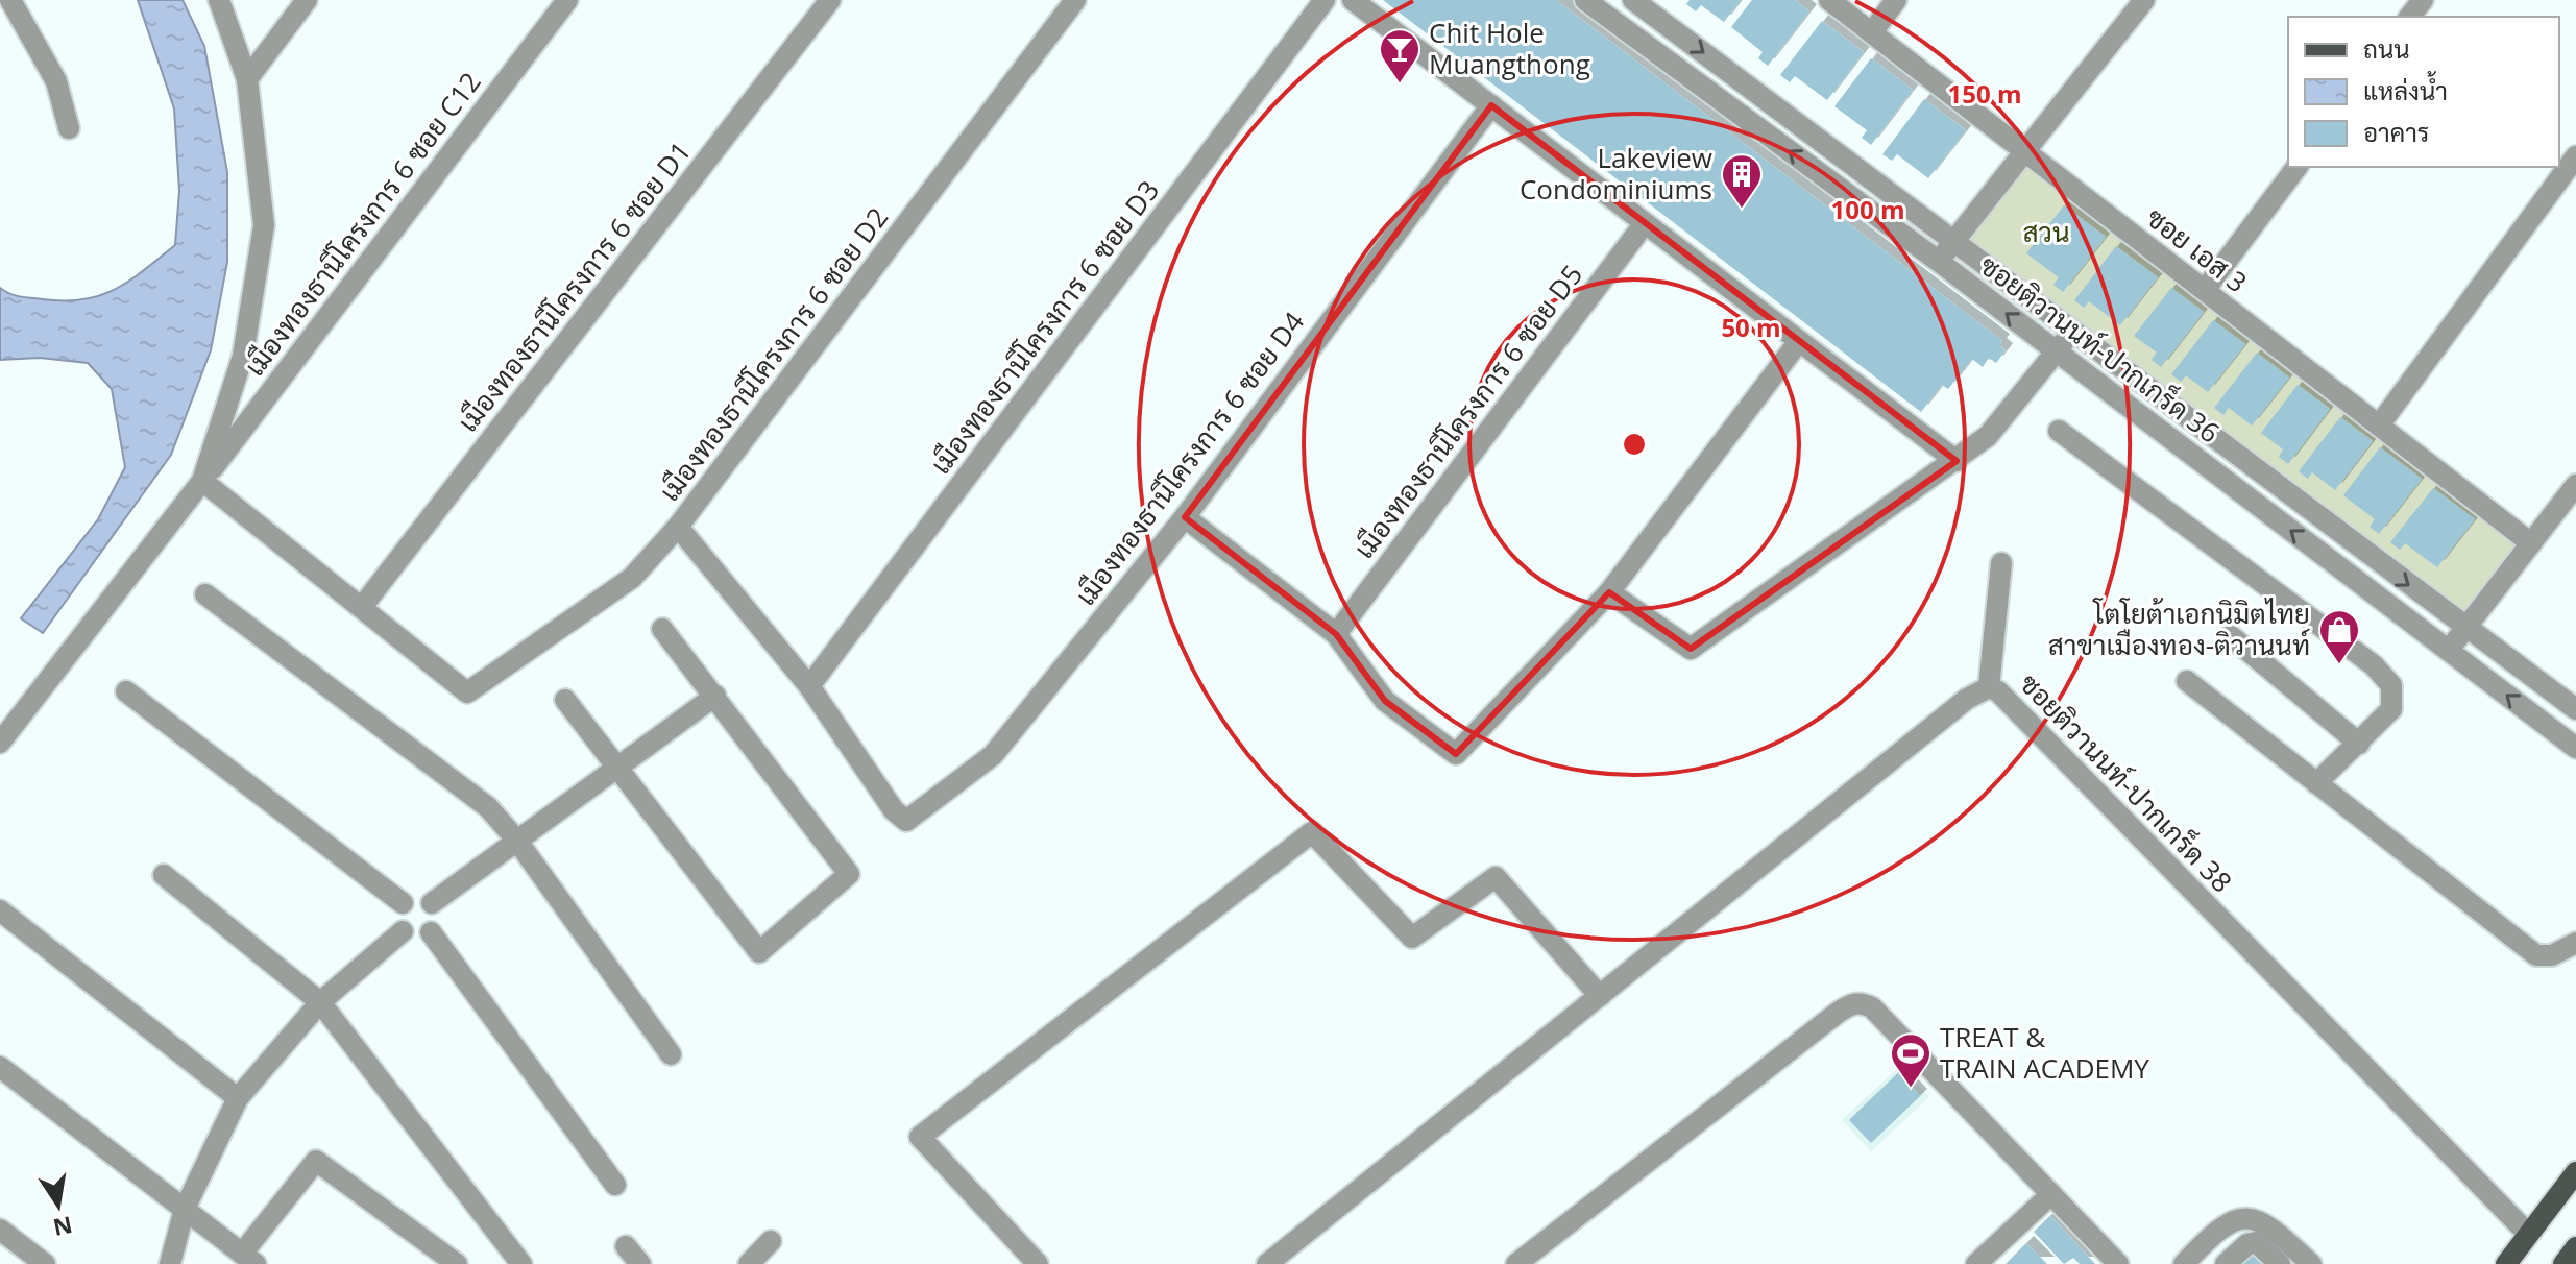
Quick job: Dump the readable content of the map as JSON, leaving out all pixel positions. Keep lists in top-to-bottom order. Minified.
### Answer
{"streets":{"street":["เมืองทองธานีโครงการ 6 ซอย C12","ซอย เอส 3","เมืองทองธานีโครงการ 6 ซอย D1","เมืองทองธานีโครงการ 6 ซอย D3","ซอยติวานนท์-ปากเกร็ด 36","เมืองทองธานีโครงการ 6 ซอย D2","เมืองทองธานีโครงการ 6 ซอย D5","เมืองทองธานีโครงการ 6 ซอย D4","ซอยติวานนท์-ปากเกร็ด 38"]},"crossings":[["เมืองทองธานีโครงการ 6 ซอย D1","เมืองทองธานีโครงการ 6 ซอย D2"],["เมืองทองธานีโครงการ 6 ซอย D3","เมืองทองธานีโครงการ 6 ซอย D4"]],"parks":["สวน"],"places":{"bar":["Chit Hole Muangthong"],"building":["Lakeview Condominiums"],"shop":["โตโยต้าเอกนิมิตไทย สาขาเมืองทอง-ติวานนท์"],"sports":["TREAT & TRAIN ACADEMY"]},"legend":["ถนน","แหล่งน้ำ","อาคาร"],"north":"bottom","rings":["150 m","100 m","50 m"]}
